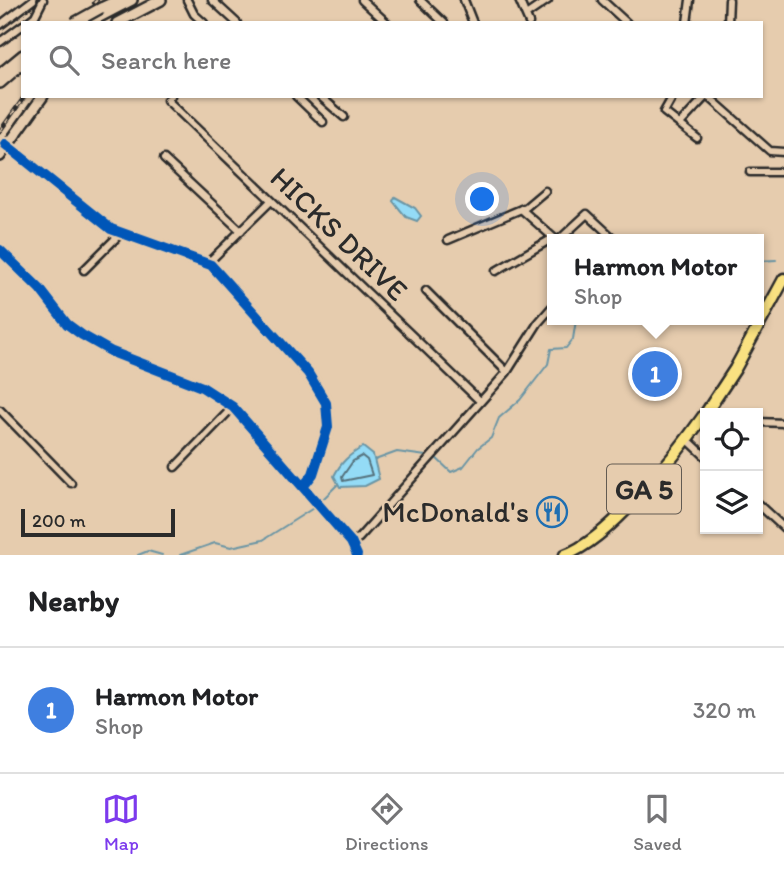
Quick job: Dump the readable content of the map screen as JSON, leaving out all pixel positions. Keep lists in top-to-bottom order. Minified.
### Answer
{"streets":{"main road":["GA 5"],"street":["HICKS DRIVE"]},"places":{"restaurant":["McDonald's"]},"scale_bar":"200 m","page":{"search":"Search here","popup":["Harmon Motor","Shop"],"pins":"1","scale":"200 m","heading":"Nearby","list":[{"mark":"1","name":"Harmon Motor","note":"Shop","value":"320 m"}],"nav":["Map","Directions","Saved"]}}
